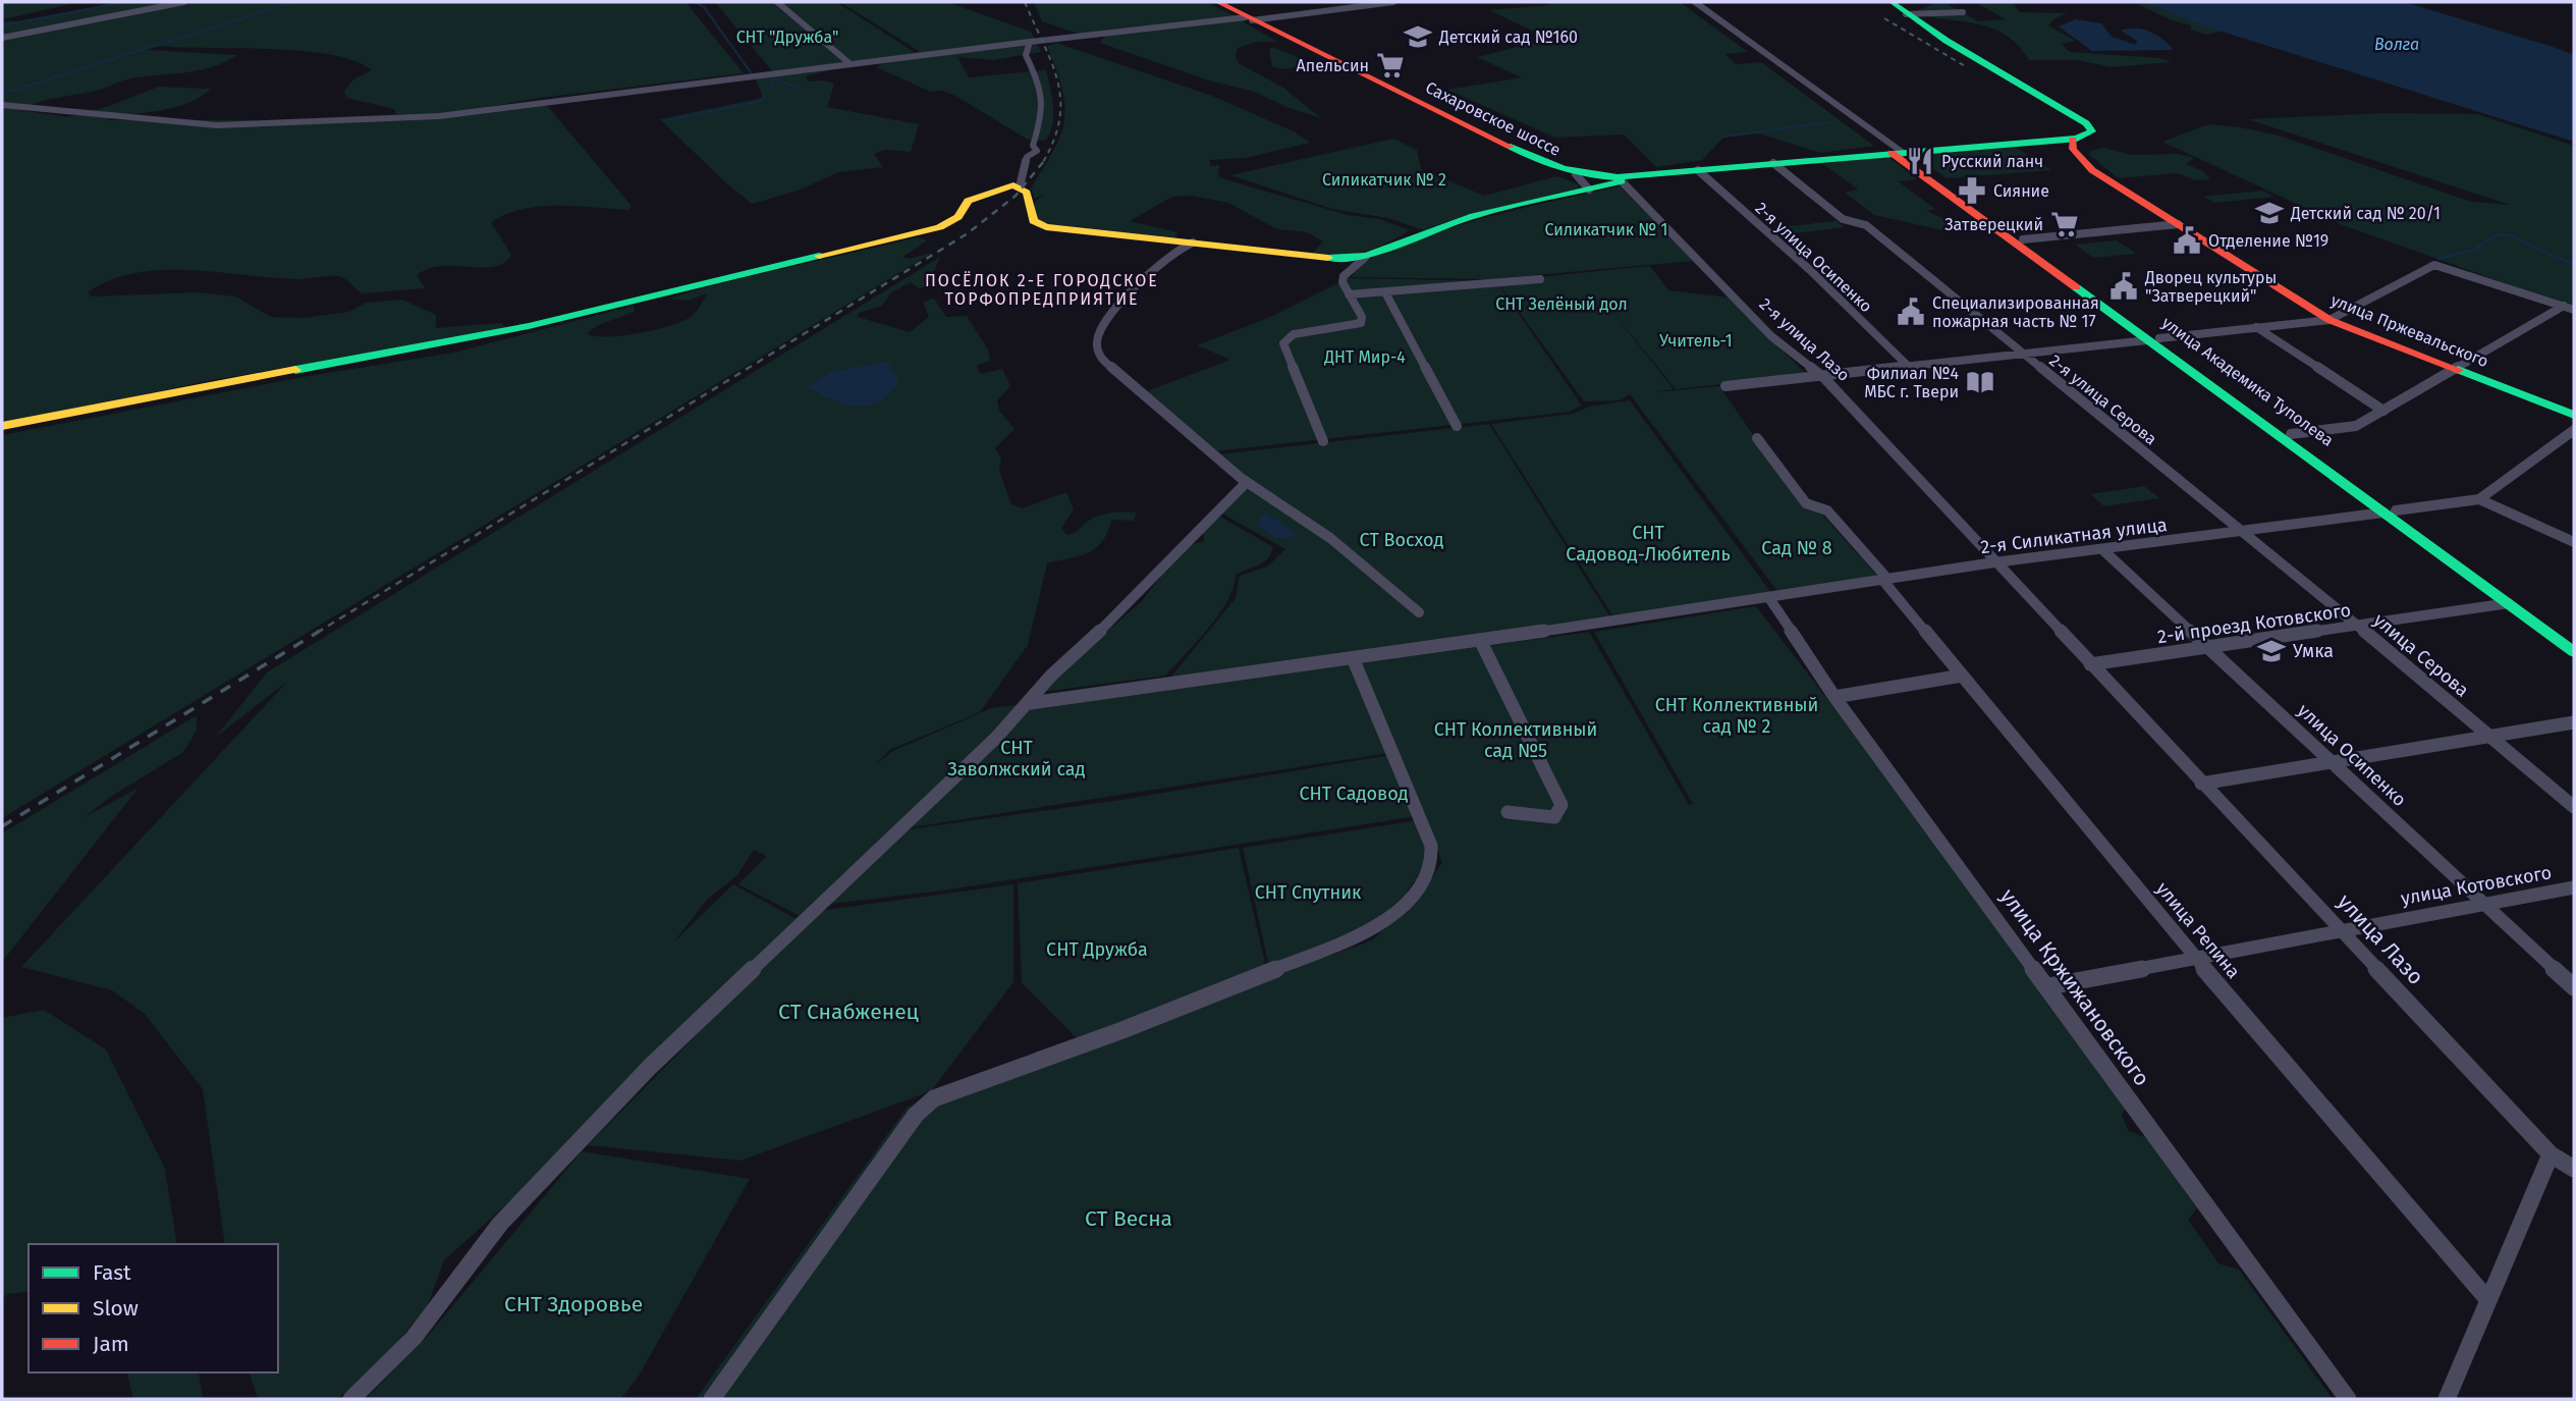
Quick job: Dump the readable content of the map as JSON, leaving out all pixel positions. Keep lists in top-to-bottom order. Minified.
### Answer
{"streets":{"main road":["Сахаровское шоссе","улица Пржевальского","улица Академика Туполева"],"street":["2-я улица Осипенко","2-я улица Лазо","2-я улица Серова","2-я Силикатная улица","2-й проезд Котовского","улица Серова","улица Осипенко","улица Котовского","улица Репина","улица Лазо","улица Кржижановского"]},"crossings":[["Сахаровское шоссе","2-я улица Осипенко"],["Сахаровское шоссе","2-я улица Лазо"],["Сахаровское шоссе","улица Академика Туполева"],["Сахаровское шоссе","2-я улица Серова"],["2-я улица Лазо","2-я Силикатная улица"],["2-я улица Лазо","улица Лазо"],["улица Академика Туполева","2-я Силикатная улица"],["улица Академика Туполева","2-й проезд Котовского"],["2-я улица Серова","2-я Силикатная улица"],["2-я улица Серова","улица Серова"],["2-я Силикатная улица","улица Серова"],["2-я Силикатная улица","улица Осипенко"],["2-я Силикатная улица","улица Репина"],["2-я Силикатная улица","улица Лазо"],["2-я Силикатная улица","улица Кржижановского"],["2-й проезд Котовского","улица Серова"],["2-й проезд Котовского","улица Осипенко"],["2-й проезд Котовского","улица Лазо"],["улица Осипенко","улица Котовского"],["улица Котовского","улица Репина"],["улица Котовского","улица Лазо"],["улица Котовского","улица Кржижановского"]],"districts":["ПОСЁЛОК 2-Е ГОРОДСКОЕ ТОРФОПРЕДПРИЯТИЕ"],"water":["Волга"],"parks":["СНТ \"Дружба\"","Силикатчик № 2","Силикатчик № 1","СНТ Зелёный дол","Учитель-1","ДНТ Мир-4","СНТ Садовод-Любитель","СТ Восход","Сад № 8","СНТ Коллективный сад № 2","СНТ Коллективный сад №5","СНТ Заволжский сад","СНТ Садовод","СНТ Спутник","СНТ Дружба","СТ Снабженец","СТ Весна","СНТ Здоровье"],"places":{"school or university":["Детский сад №160","Детский сад № 20/1","Умка"],"supermarket":["Апельсин","Затверецкий"],"restaurant":["Русский ланч"],"pharmacy":["Сияние"],"public building":["Отделение №19","Дворец культуры \"Затверецкий\"","Специализированная пожарная часть № 17"],"library":["Филиал №4 МБС г. Твери"]},"legend":["Fast","Slow","Jam"]}
